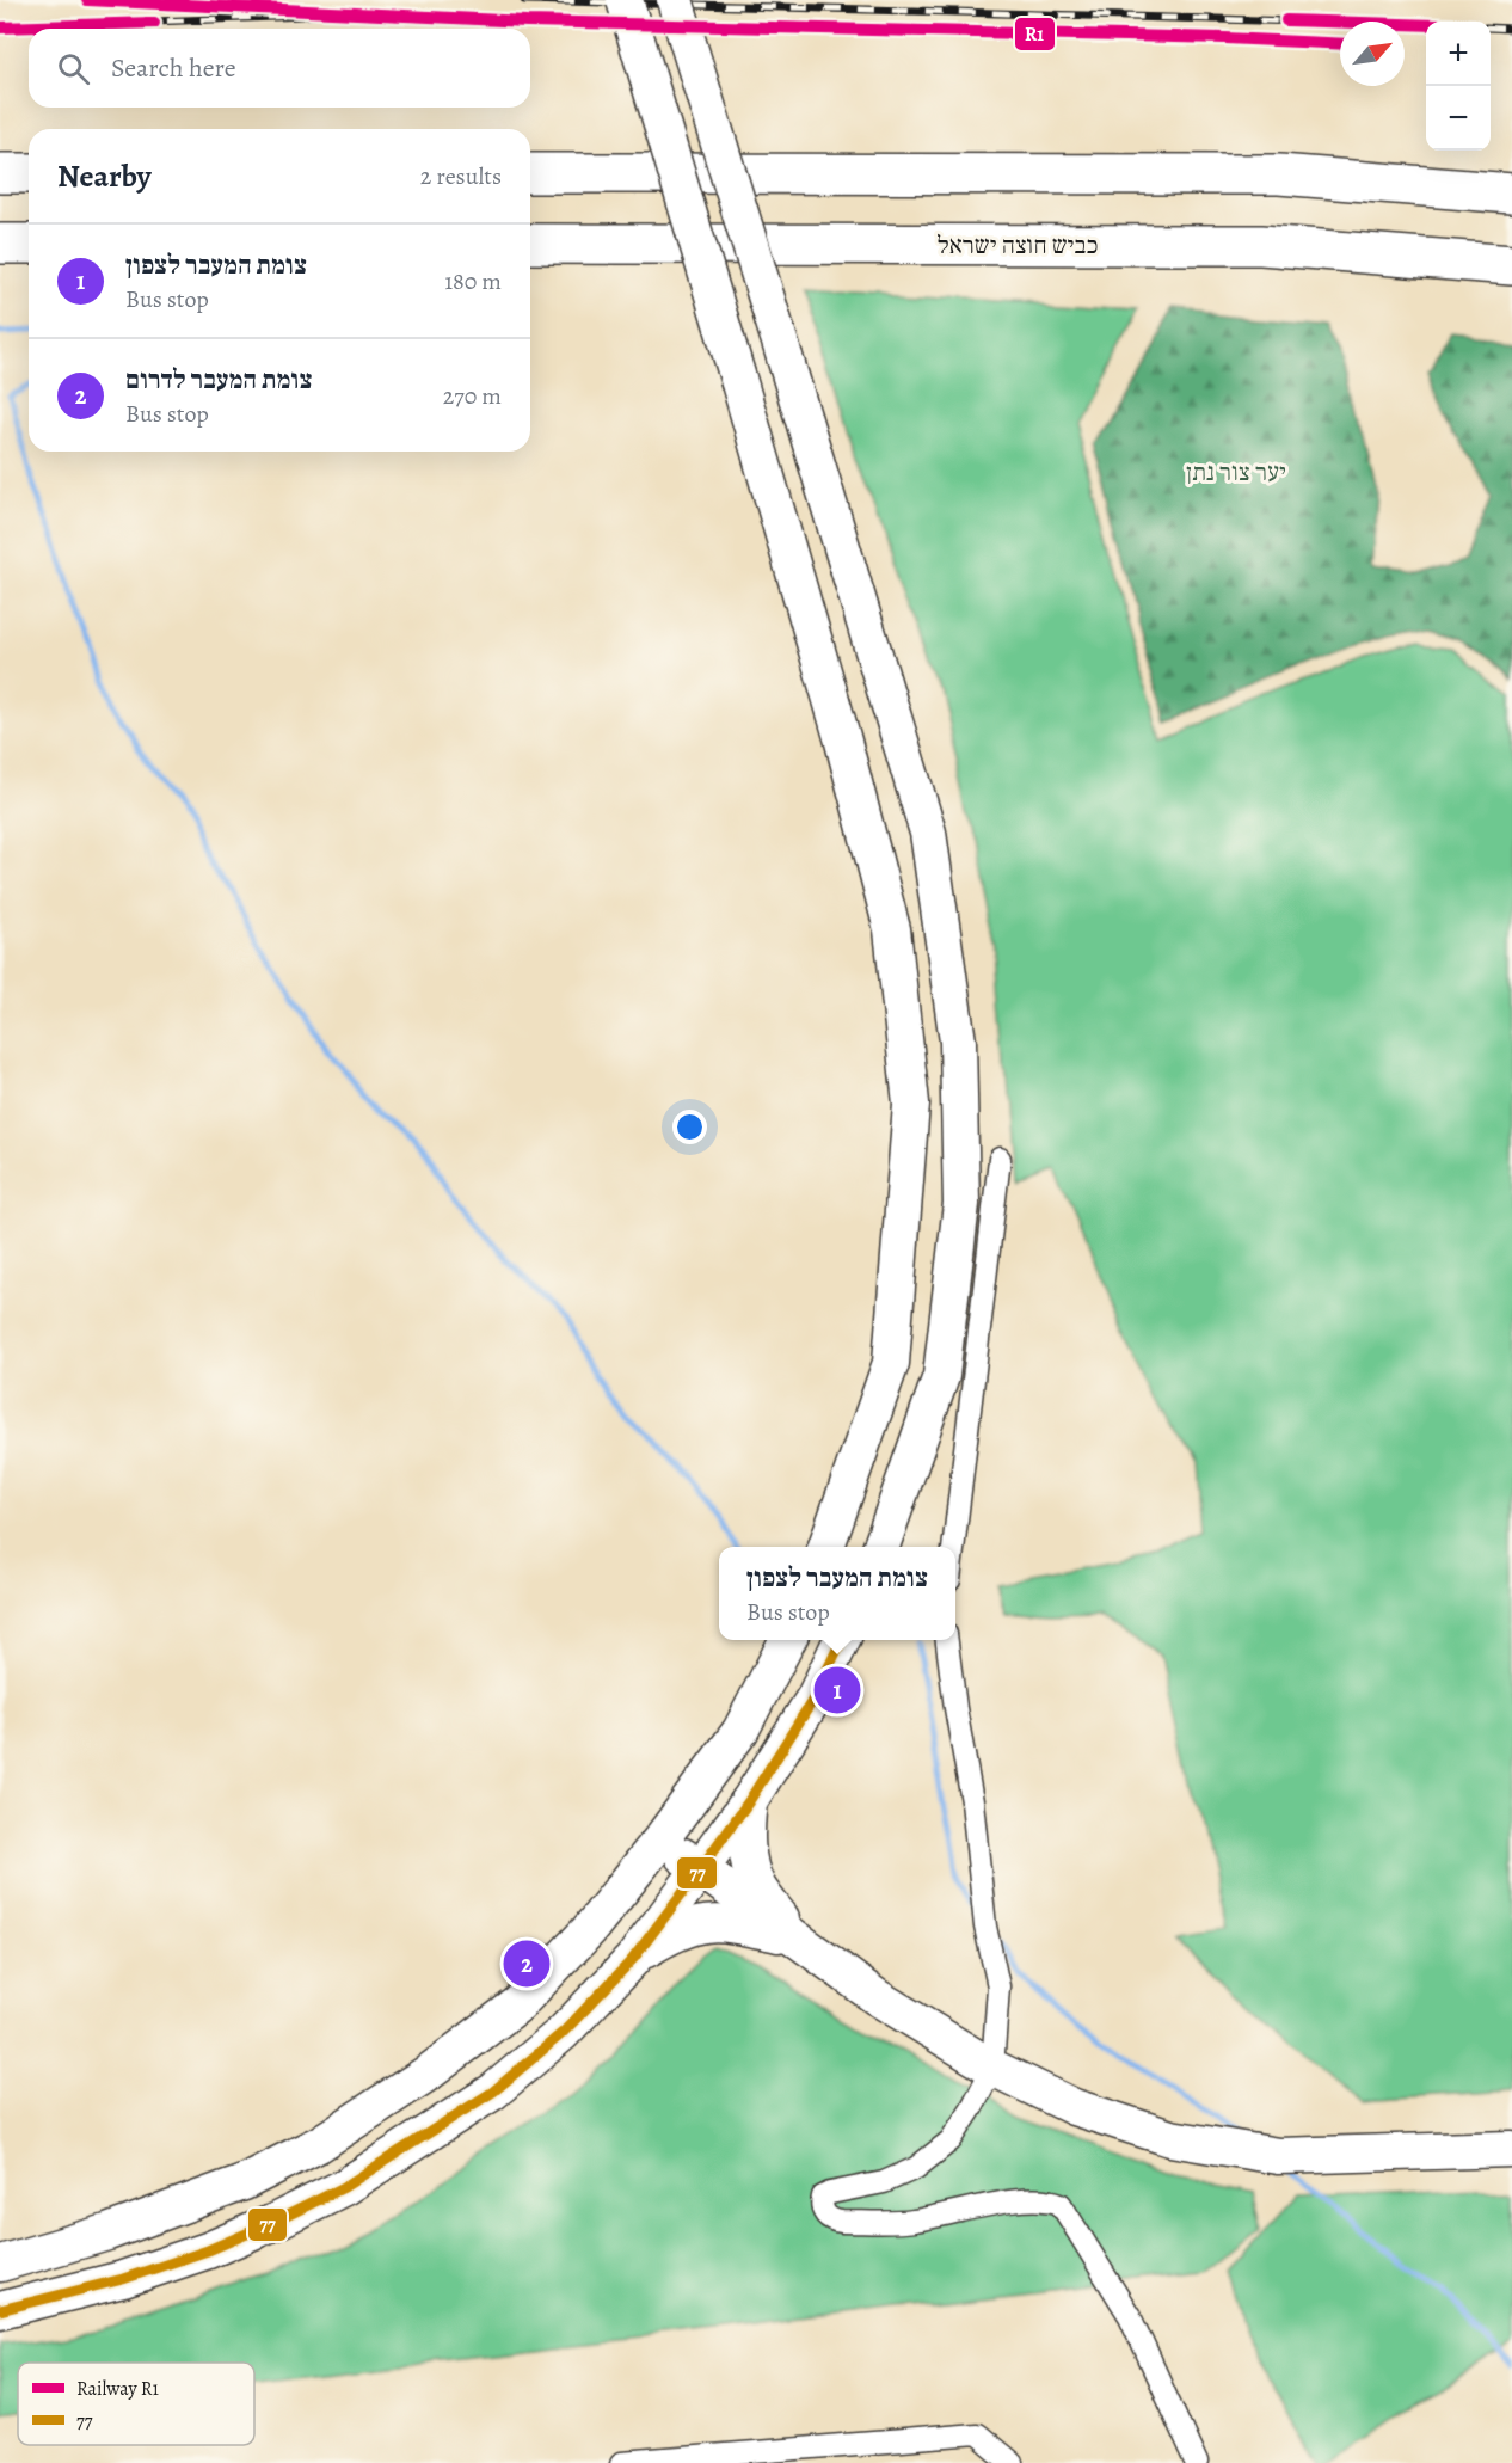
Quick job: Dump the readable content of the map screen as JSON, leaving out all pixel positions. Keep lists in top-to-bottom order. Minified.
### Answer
{"streets":{"highway":["כביש חוצה ישראל"]},"parks":["יער צור נתן"],"lines":["rail line R1","transit line 77"],"legend":["Railway R1","77"],"north":"top right","page":{"map_buttons":["+","−"],"search":"Search here","heading":["Nearby","2 results"],"list":[{"mark":"1","name":"צומת המעבר לצפון","note":"Bus stop","value":"180 m"},{"mark":"2","name":"צומת המעבר לדרום","note":"Bus stop","value":"270 m"}],"popup":["צומת המעבר לצפון","Bus stop"],"pins":["1","2"]}}
